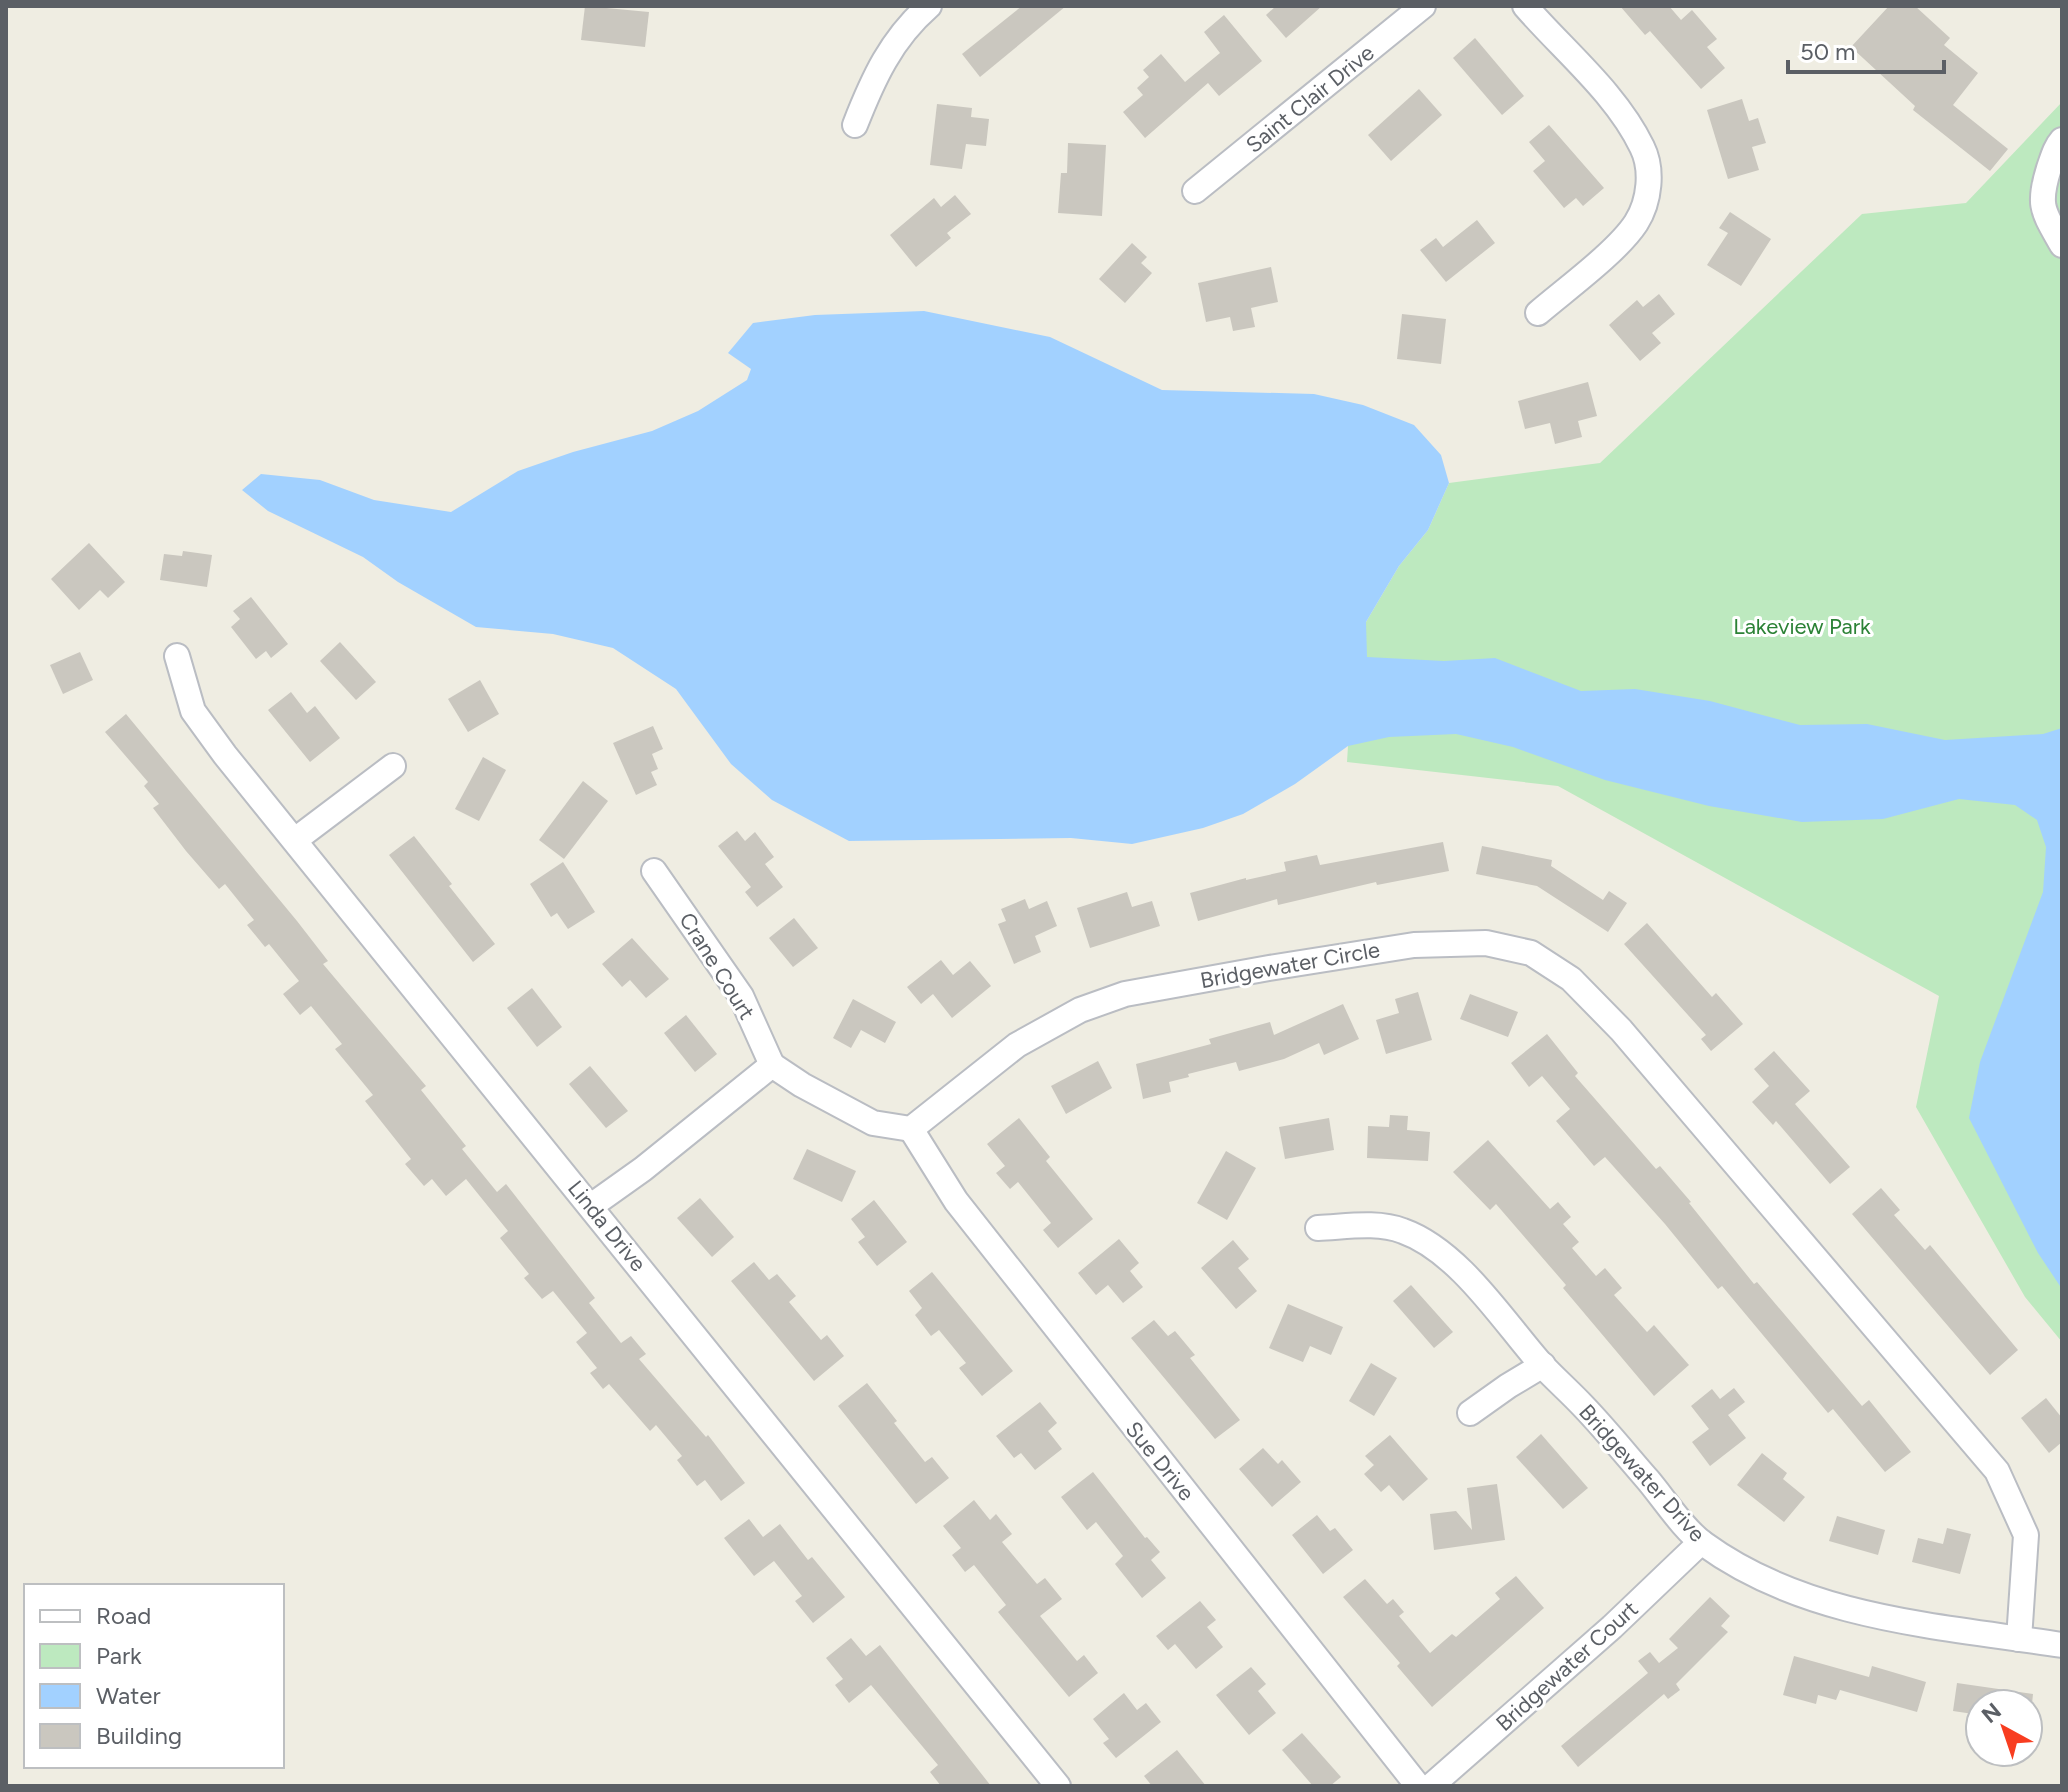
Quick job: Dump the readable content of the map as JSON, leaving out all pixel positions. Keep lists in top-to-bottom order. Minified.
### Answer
{"streets":{"street":["Saint Clair Drive","Bridgewater Circle","Crane Court","Linda Drive","Sue Drive","Bridgewater Drive","Bridgewater Court"]},"crossings":[["Bridgewater Circle","Sue Drive"],["Bridgewater Circle","Bridgewater Drive"],["Bridgewater Drive","Bridgewater Court"]],"parks":["Lakeview Park"],"legend":["Road","Park","Water","Building"],"scale_bar":"50 m","north":"top left"}
